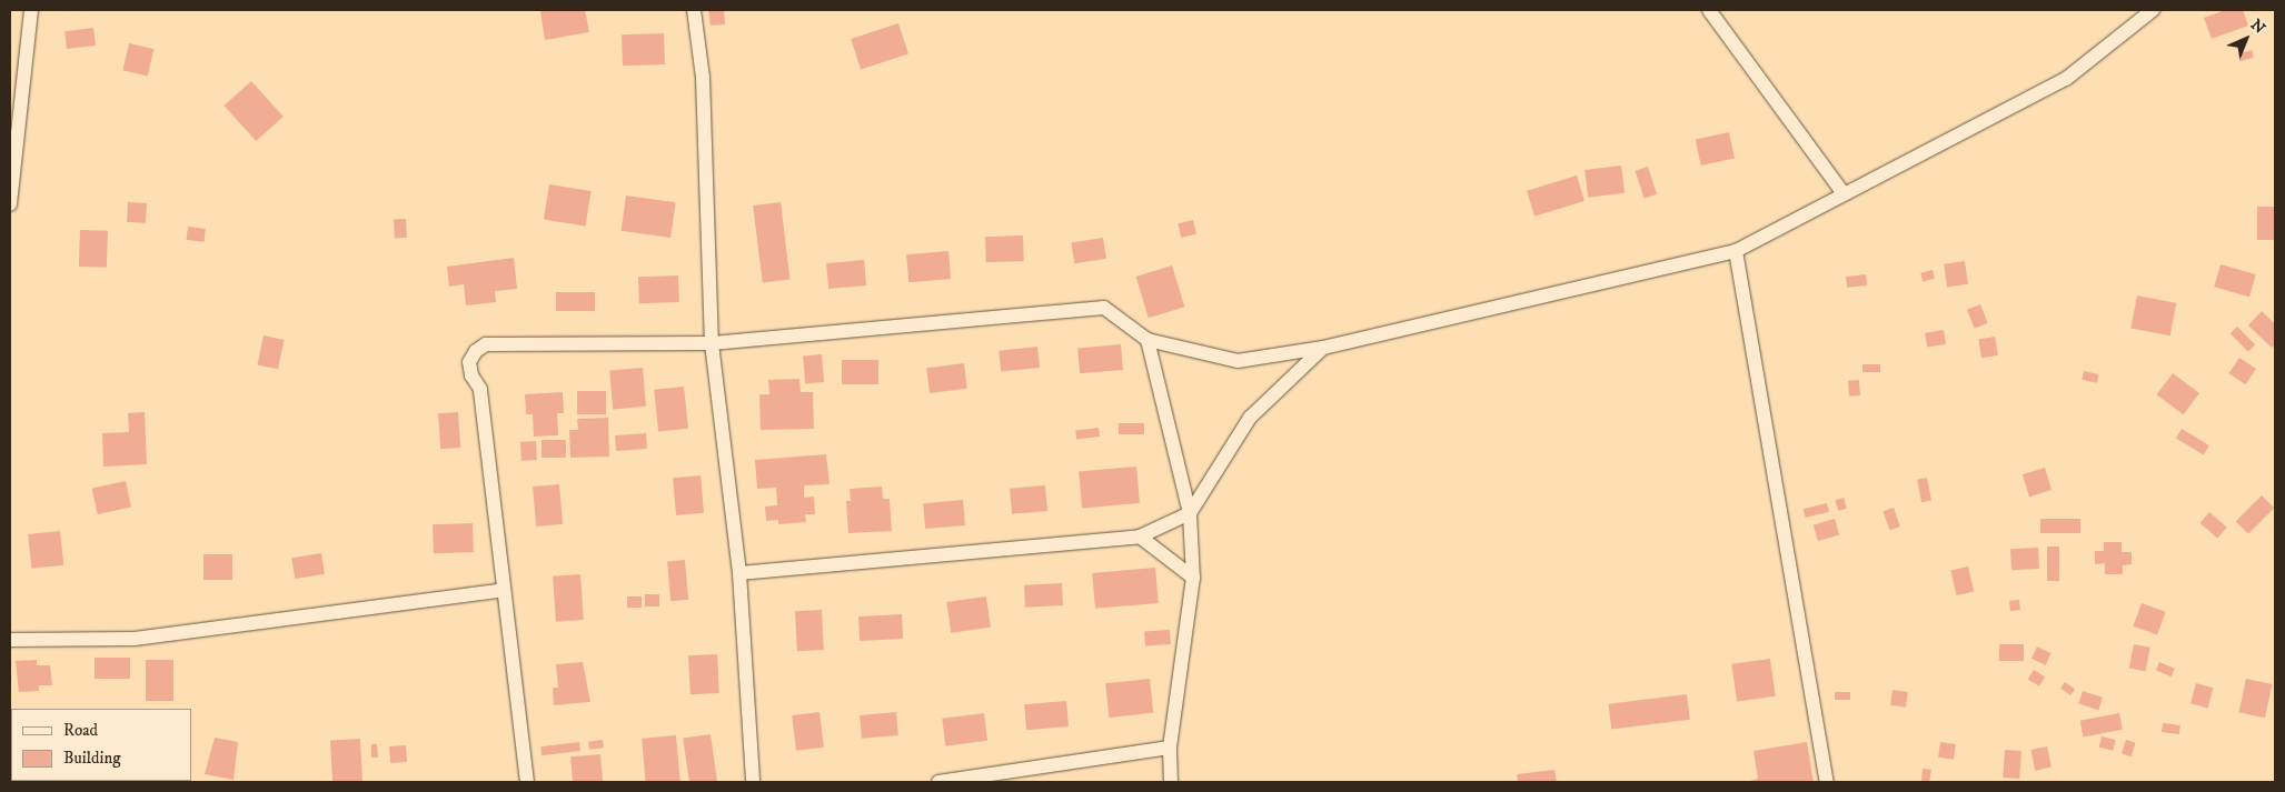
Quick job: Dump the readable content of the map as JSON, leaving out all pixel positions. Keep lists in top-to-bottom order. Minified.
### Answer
{"legend":["Road","Building"],"north":"top right"}
